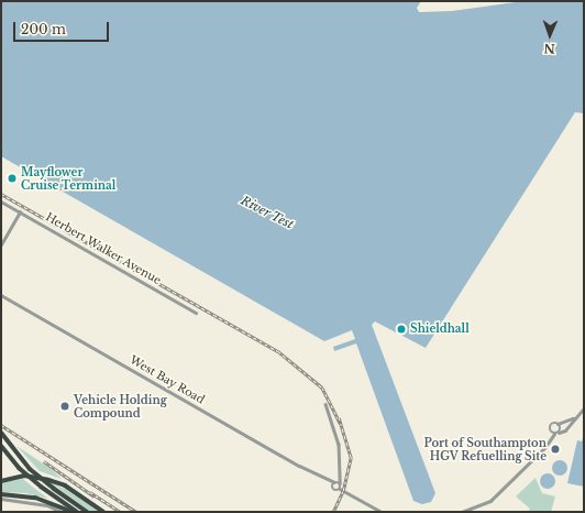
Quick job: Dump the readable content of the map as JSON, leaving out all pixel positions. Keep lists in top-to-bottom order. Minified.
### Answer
{"streets":{"street":["Herbert Walker Avenue","West Bay Road"]},"water":["River Test"],"places":["Mayflower Cruise Terminal","Shieldhall","Vehicle Holding Compound","Port of Southampton HGV Refuelling Site"],"scale_bar":"200 m","north":"bottom"}
